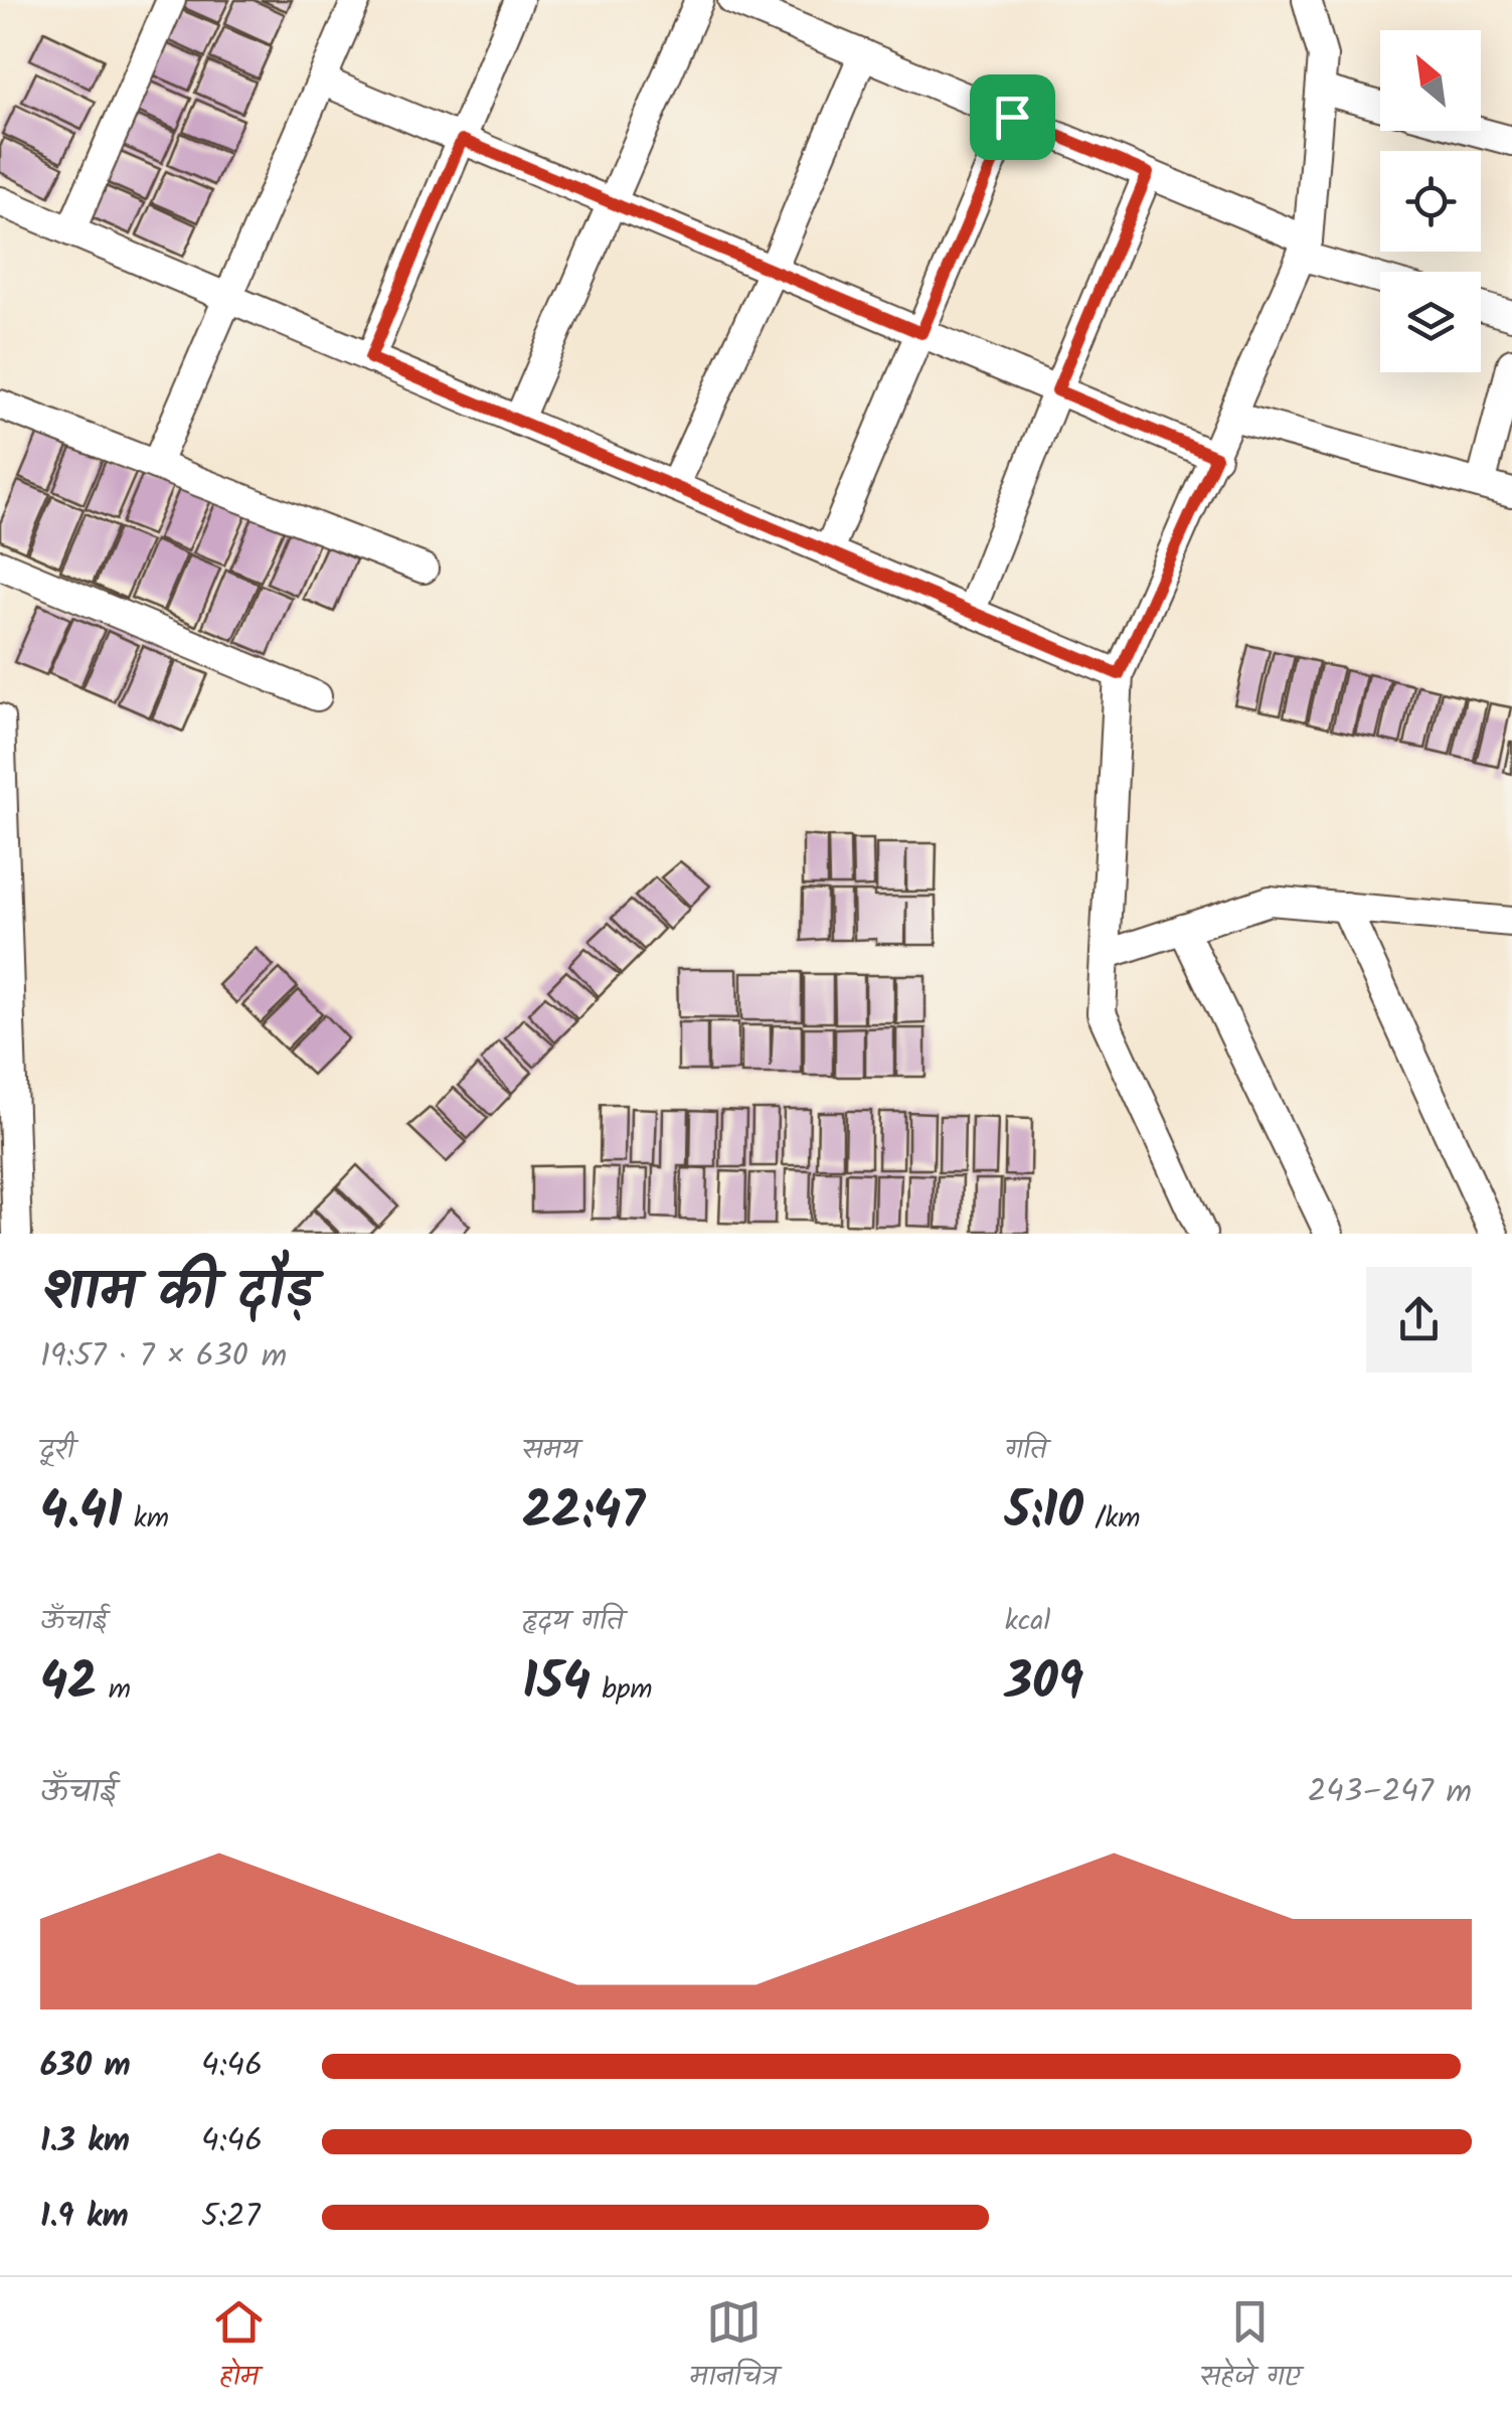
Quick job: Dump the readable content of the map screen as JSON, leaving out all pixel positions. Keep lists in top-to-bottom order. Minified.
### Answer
{"north":"top left","page":{"heading":["शाम की दौड़","19:57 · 7 × 630 m"],"stats":[["दूरी","4.41 km"],["समय","22:47"],["गति","5:10 /km"],["ऊँचाई","42 m"],["हृदय गति","154 bpm"],["kcal","309"]],"chart":["ऊँचाई","243–247 m"],"list":[{"name":"630 m","note":"4:46"},{"name":"1.3 km","note":"4:46"},{"name":"1.9 km","note":"5:27"}],"tabs":["होम","मानचित्र","सहेजे गए"]}}
